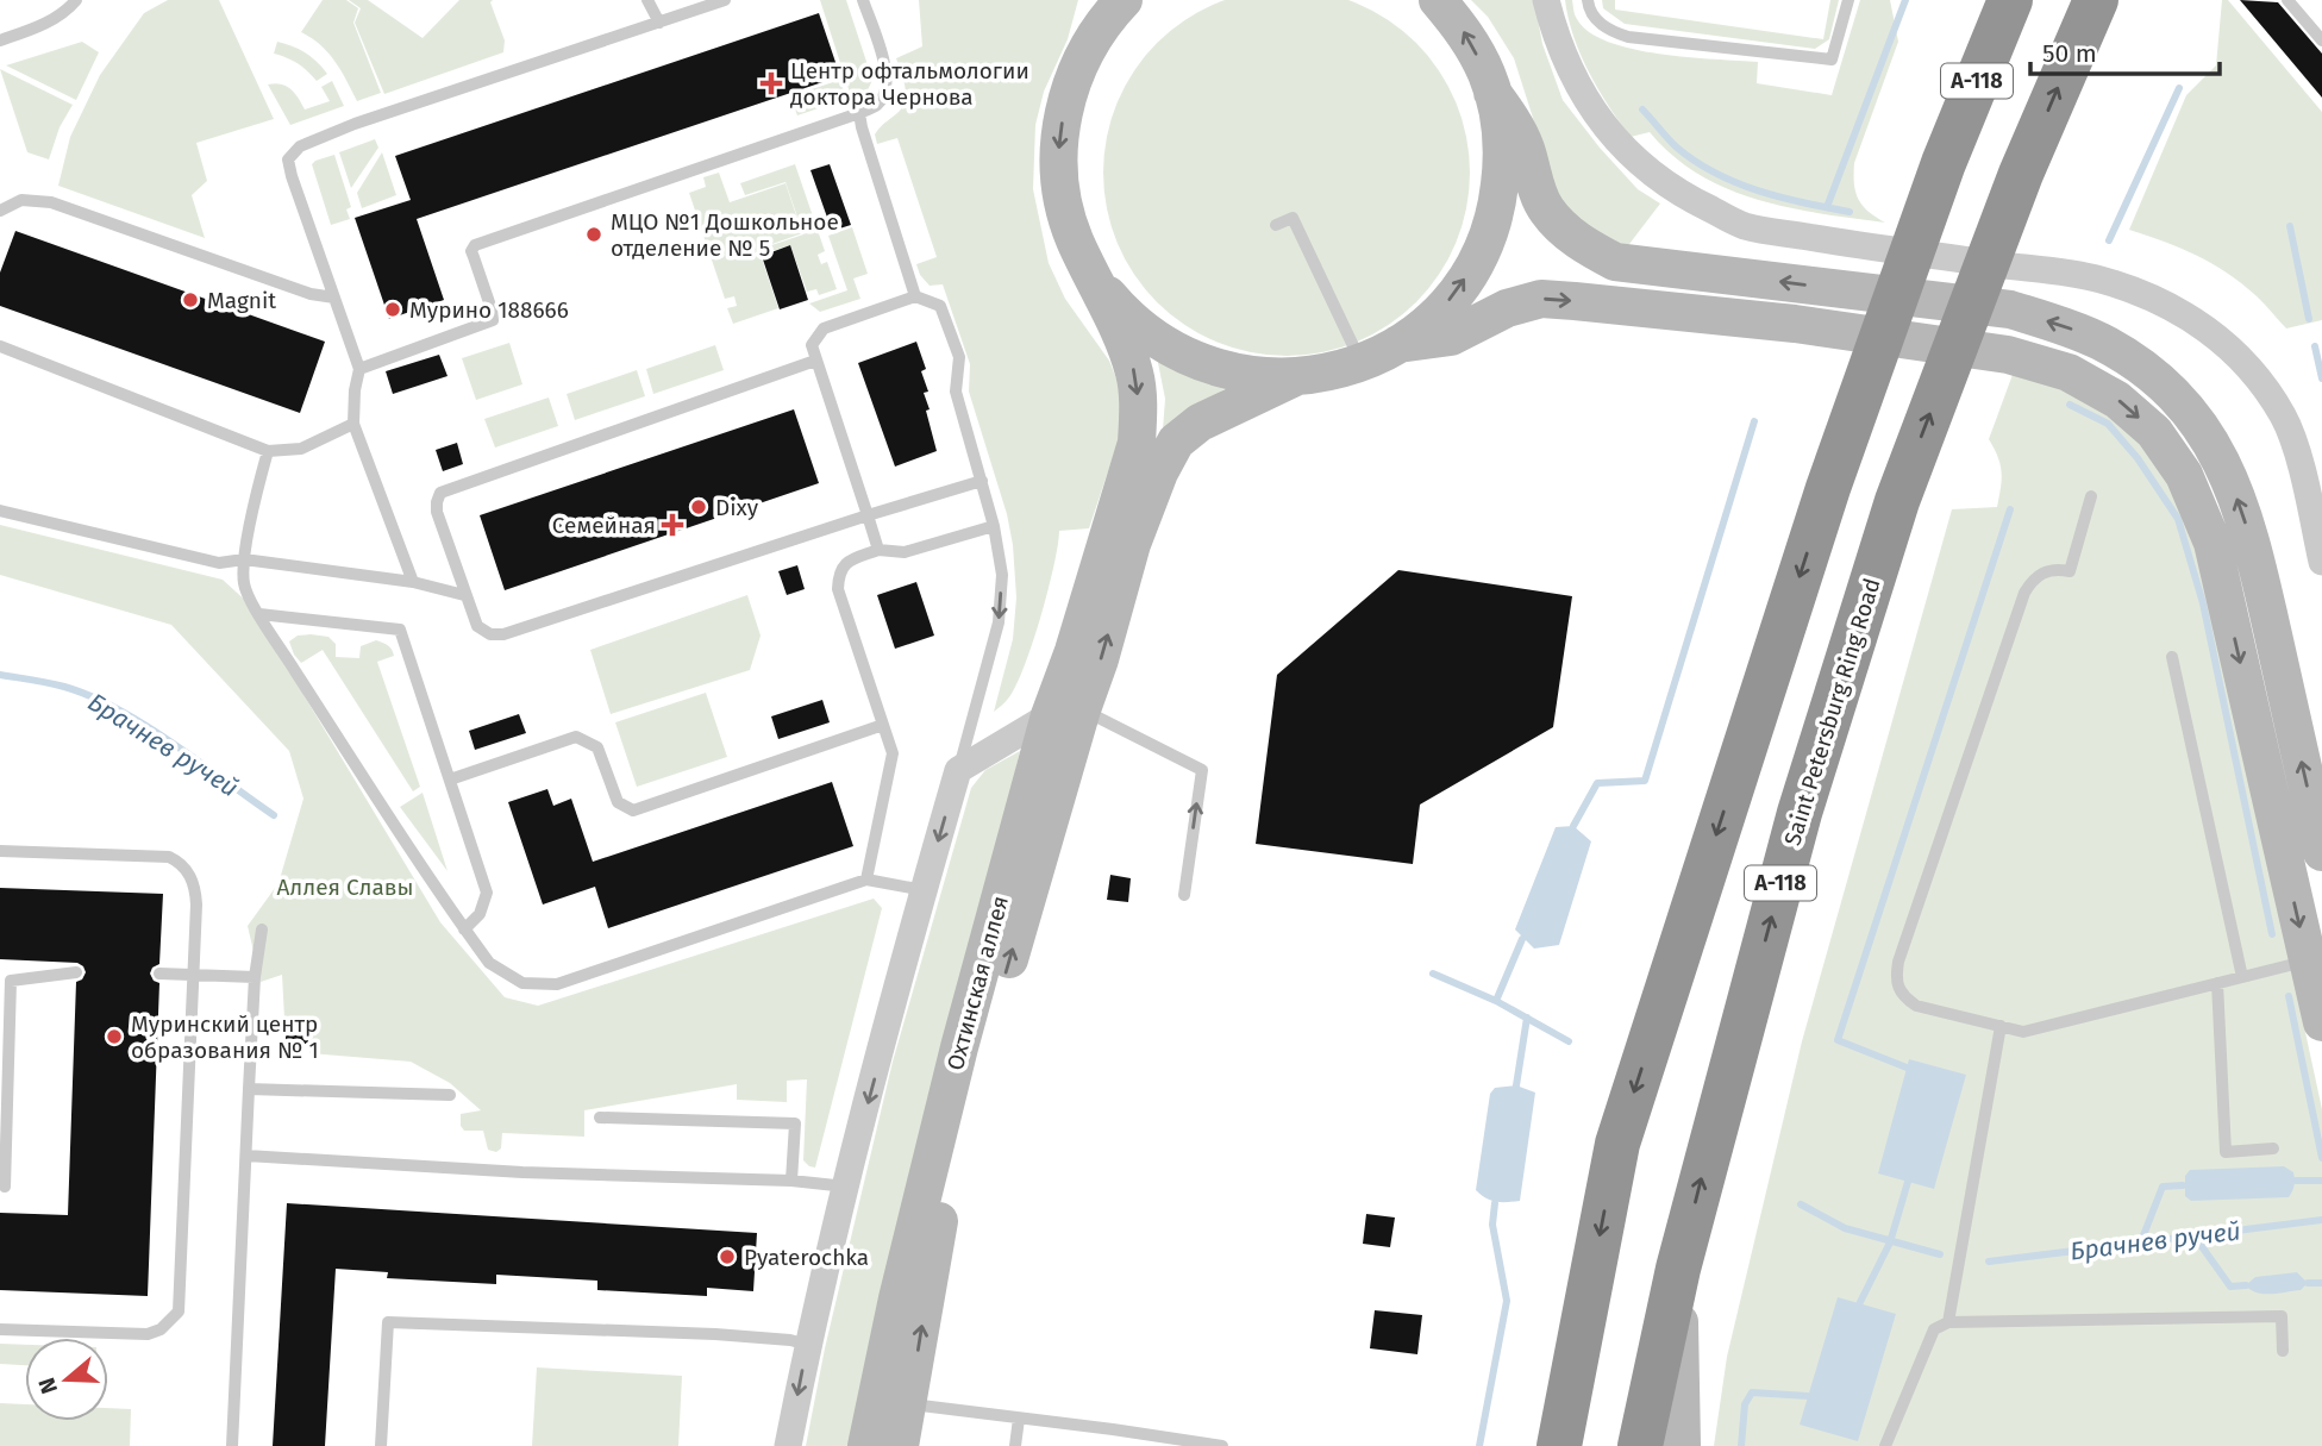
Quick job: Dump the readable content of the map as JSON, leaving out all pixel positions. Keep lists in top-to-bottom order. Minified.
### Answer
{"streets":{"highway":["А-118","Saint Petersburg Ring Road"],"street":["Охтинская аллея"]},"water":["Брачнев ручей"],"parks":["Аллея Славы"],"places":{"health":["Центр офтальмологии доктора Чернова","Семейная"],"other":["МЦО №1 Дошкольное отделение № 5","Magnit","Мурино 188666","Dixy","Муринский центр образования № 1","Pyaterochka"]},"scale_bar":"50 m","north":"left"}
